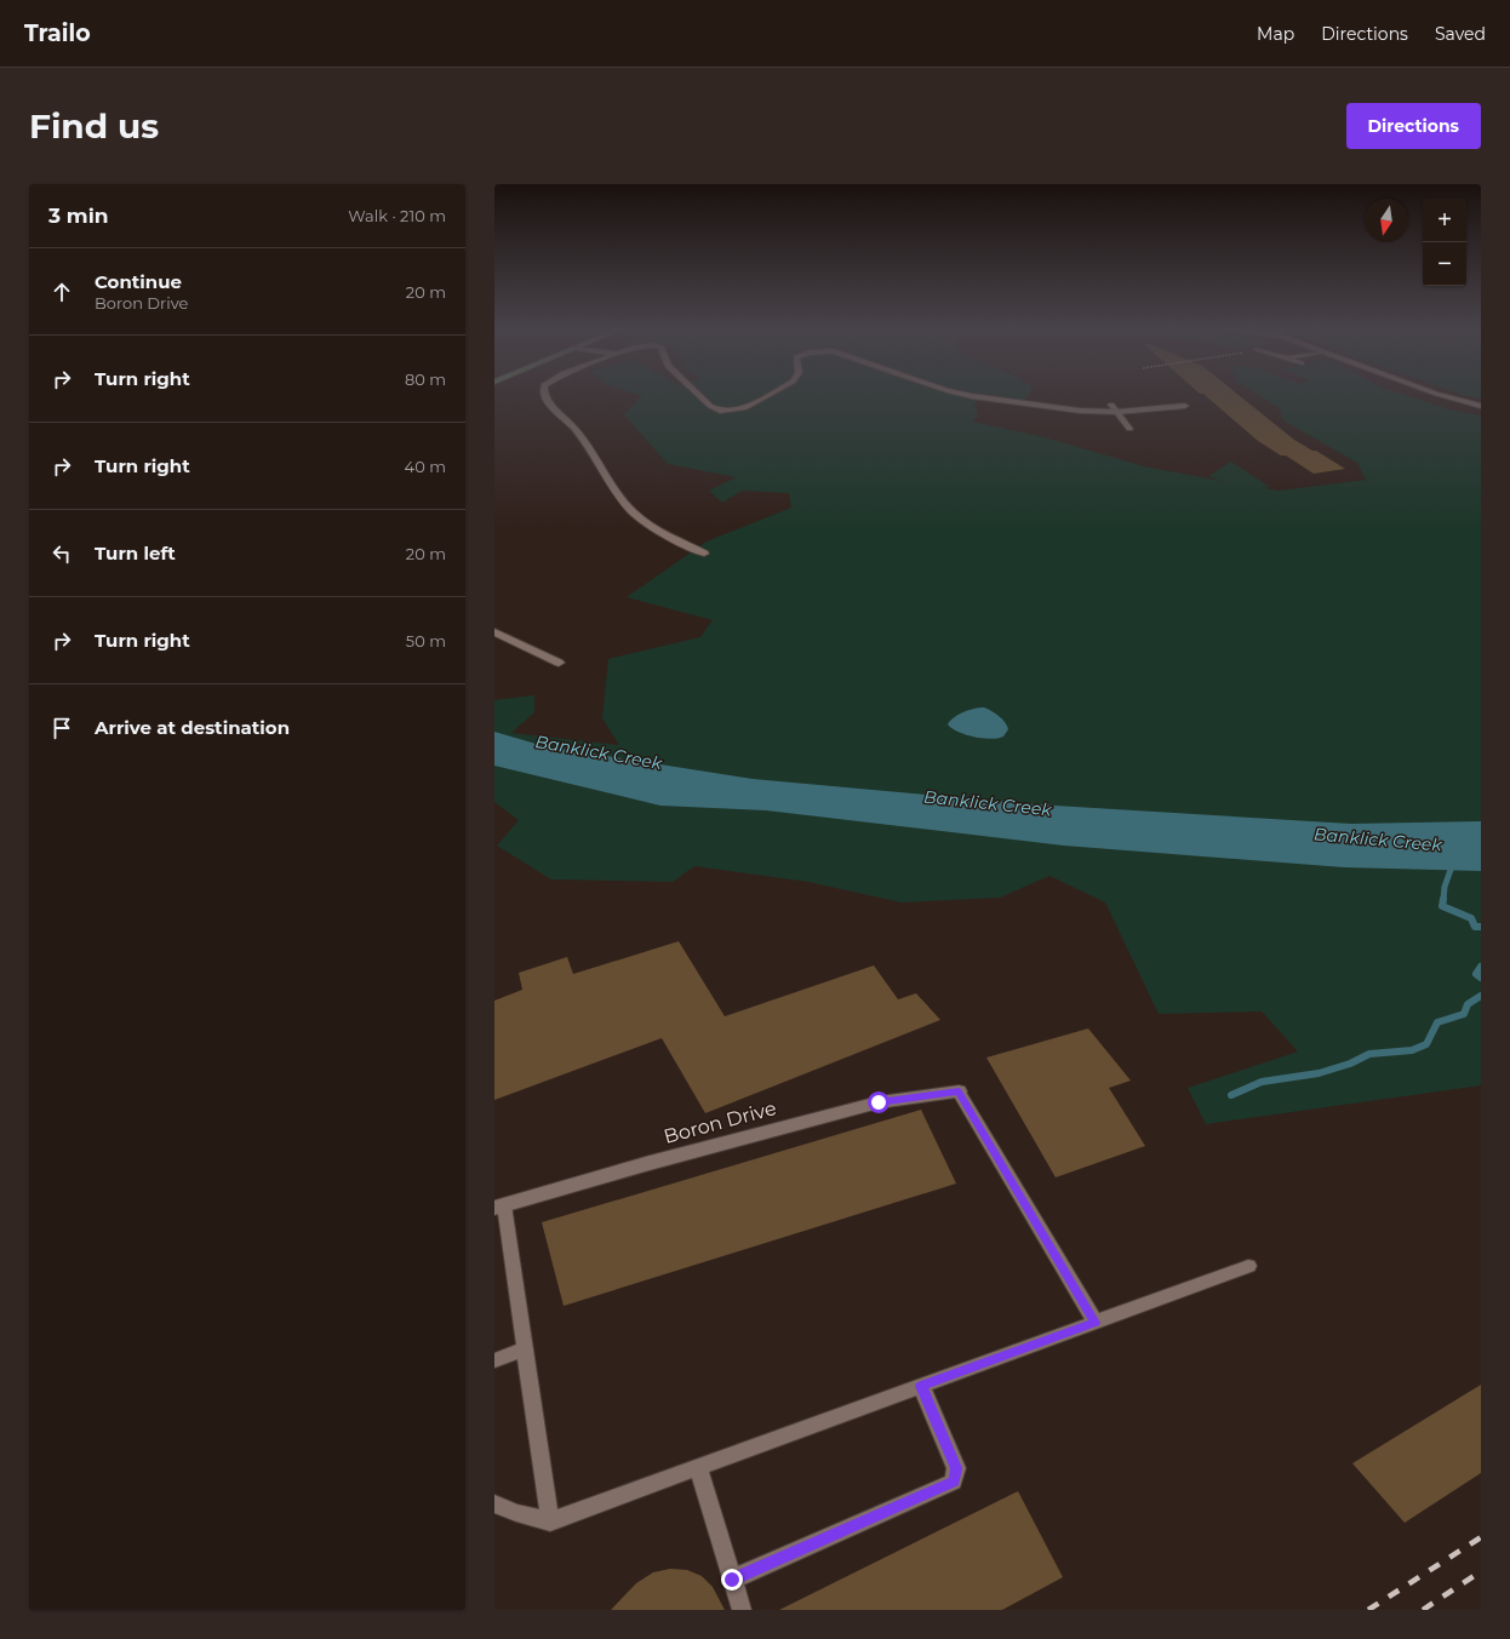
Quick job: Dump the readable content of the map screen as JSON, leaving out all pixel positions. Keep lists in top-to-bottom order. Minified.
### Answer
{"streets":{"street":["Boron Drive"]},"water":["Banklick Creek"],"north":"bottom","page":{"header":"Trailo","nav":["Map","Directions","Saved"],"buttons":"Directions","title":"Find us","heading":["3 min","Walk · 210 m"],"map_buttons":["+","−"],"list":[["Continue","Boron Drive","20 m"],["Turn right","80 m"],["Turn right","40 m"],["Turn left","20 m"],["Turn right","50 m"],"Arrive at destination"]}}
